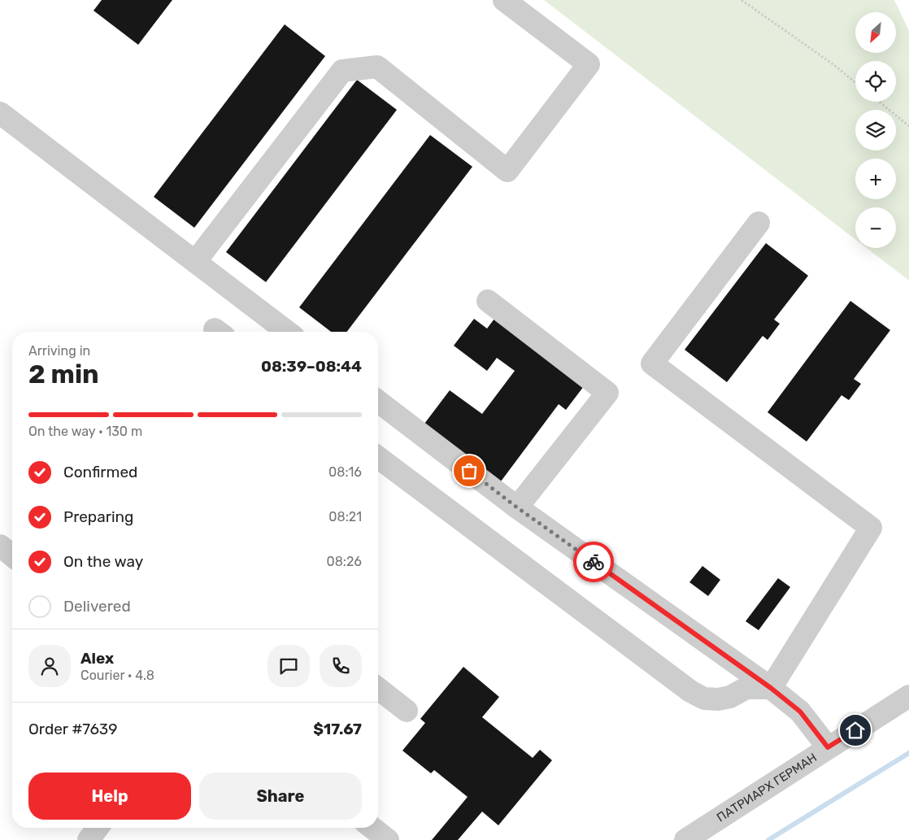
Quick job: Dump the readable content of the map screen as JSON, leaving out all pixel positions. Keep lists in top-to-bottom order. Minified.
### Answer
{"streets":{"street":["ПАТРИАРХ ГЕРМАН"]},"north":"bottom left","page":{"map_buttons":["+","−"],"heading":["2 min","Arriving in","08:39–08:44"],"panel":["Alex","Courier · 4.8","Order #7639","$17.67"],"bar":"On the way · 130 m","list":[["Confirmed","08:16"],["Preparing","08:21"],["On the way","08:26"],"Delivered"],"buttons":["Help","Share"]}}
